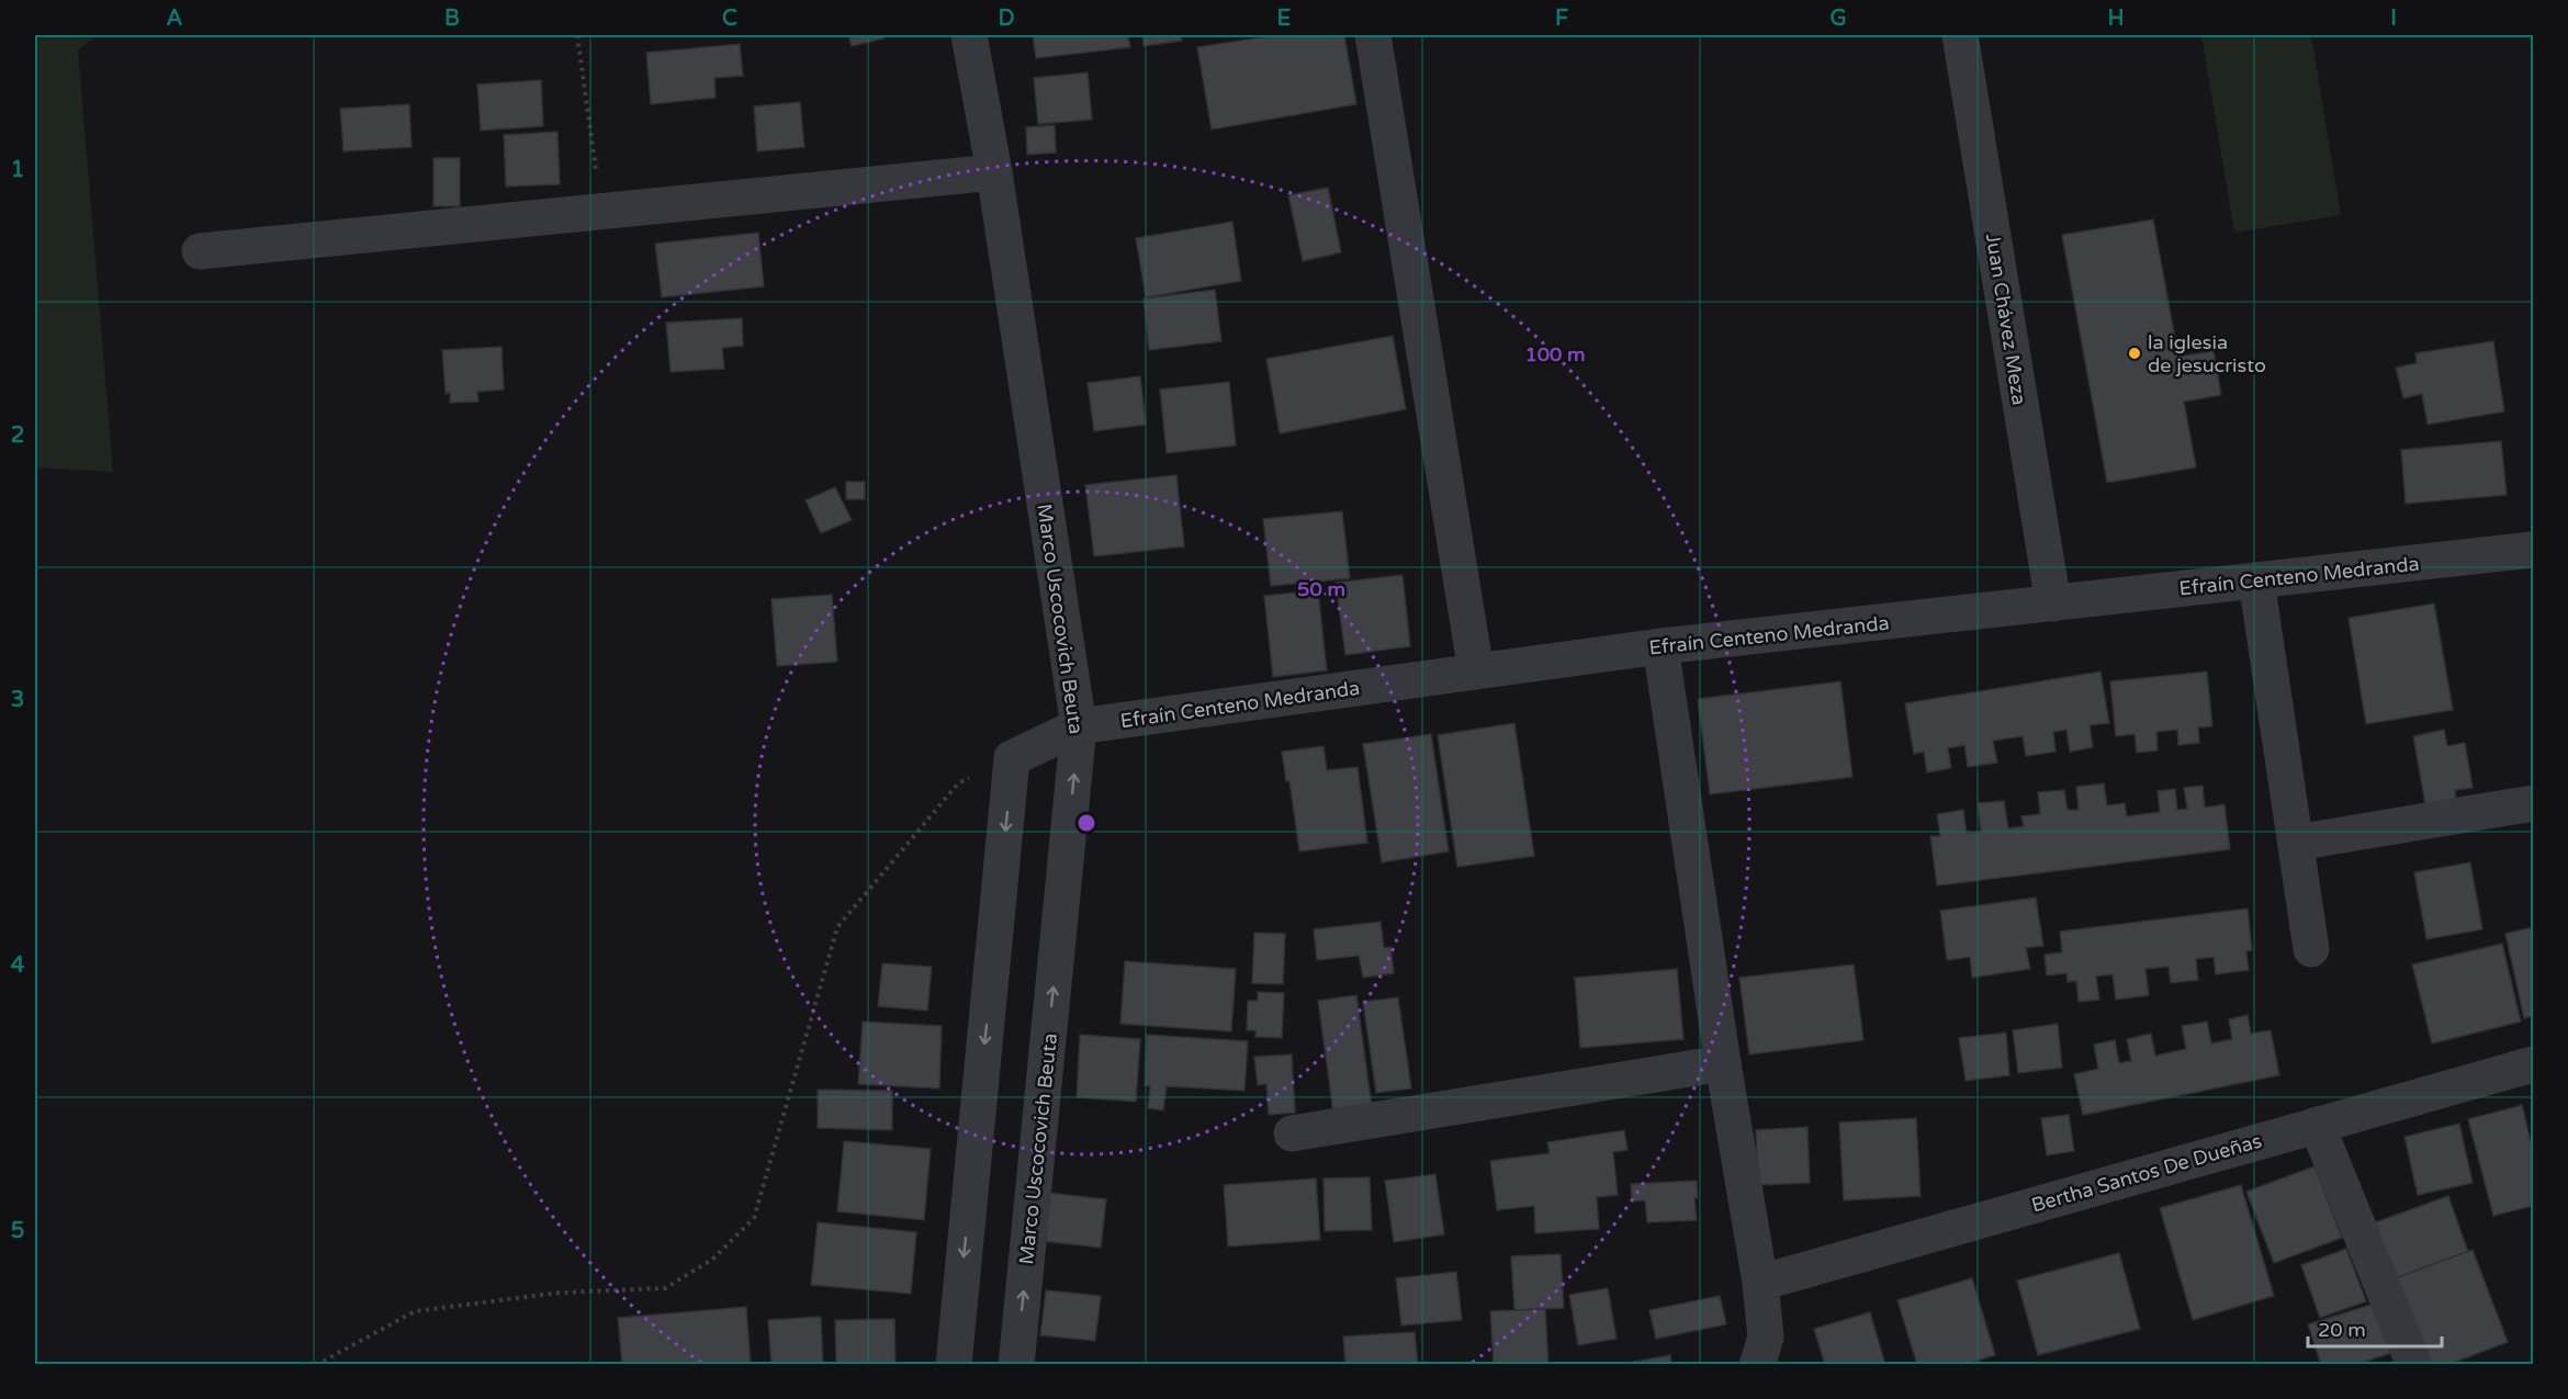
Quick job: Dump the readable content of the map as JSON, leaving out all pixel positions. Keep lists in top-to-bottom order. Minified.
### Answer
{"streets":{"street":["Juan Chávez Meza","Efraín Centeno Medranda","Marco Uscocovich Beuta","Bertha Santos De Dueñas"]},"crossings":[["Juan Chávez Meza","Efraín Centeno Medranda"],["Efraín Centeno Medranda","Marco Uscocovich Beuta"]],"places":["la iglesia de jesucristo"],"scale_bar":"20 m","grid":{"columns":["A","B","C","D","E","F","G","H","I"],"rows":["1","2","3","4","5"]},"rings":["100 m","50 m"]}
